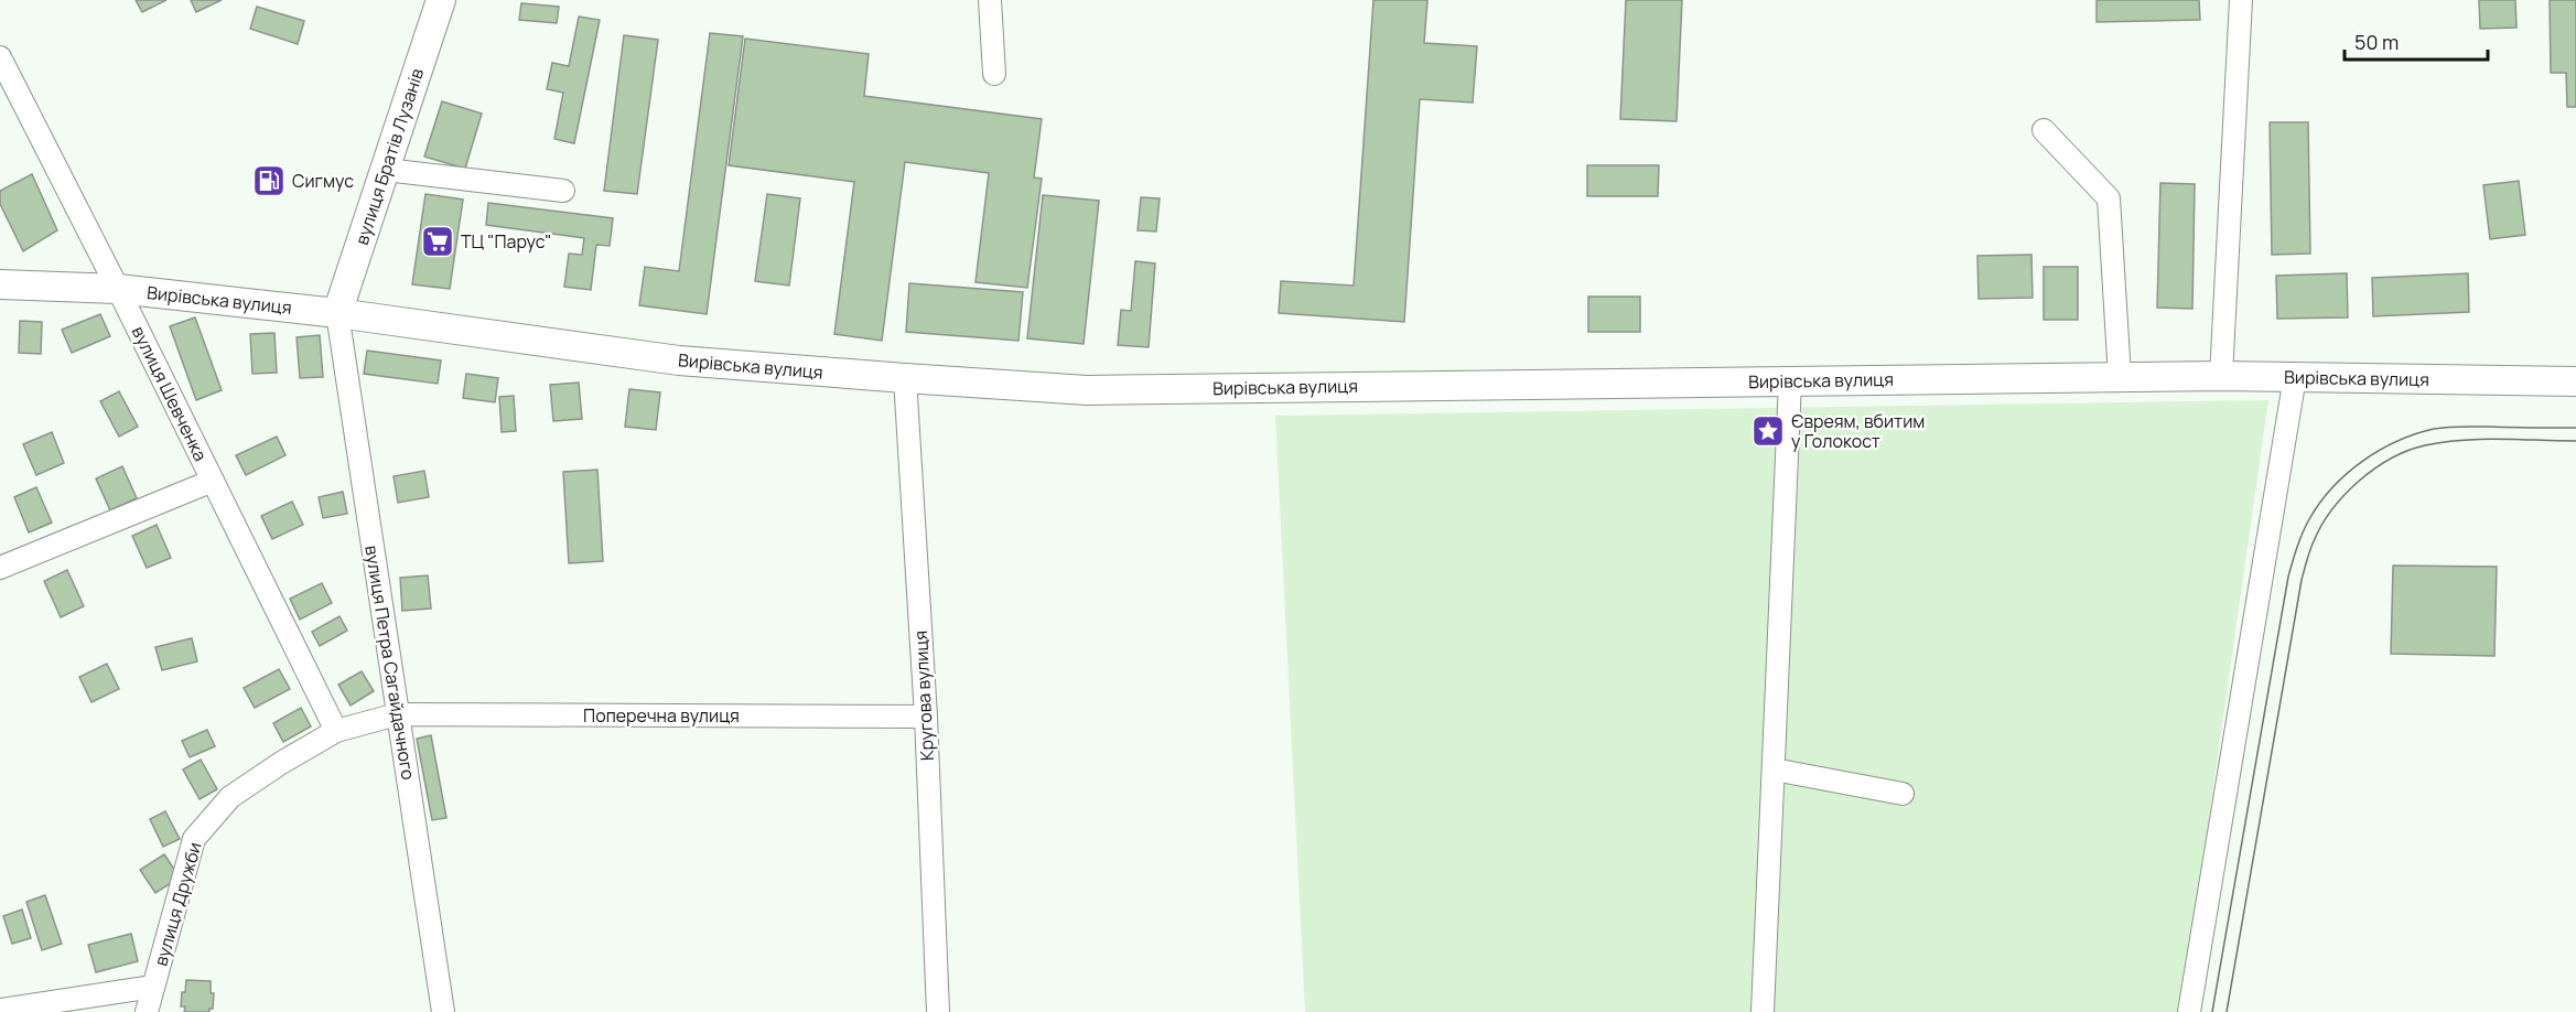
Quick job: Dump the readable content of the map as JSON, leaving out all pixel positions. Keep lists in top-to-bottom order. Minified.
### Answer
{"streets":{"main road":["вулиця Братів Лузанів","Вирівська вулиця"],"street":["вулиця Шевченка","вулиця Петра Сагайдачного","Кругова вулиця","Поперечна вулиця","вулиця Дружби"]},"crossings":[["вулиця Братів Лузанів","Вирівська вулиця"],["вулиця Братів Лузанів","вулиця Петра Сагайдачного"],["Вирівська вулиця","вулиця Шевченка"],["Вирівська вулиця","вулиця Петра Сагайдачного"],["Вирівська вулиця","Кругова вулиця"],["вулиця Шевченка","вулиця Дружби"],["вулиця Петра Сагайдачного","Поперечна вулиця"],["вулиця Петра Сагайдачного","вулиця Дружби"],["Кругова вулиця","Поперечна вулиця"],["Поперечна вулиця","вулиця Дружби"]],"places":{"fuel station":["Сигмус"],"supermarket":["ТЦ \"Парус\""],"place":["Євреям, вбитим у Голокост"]},"scale_bar":"50 m"}
